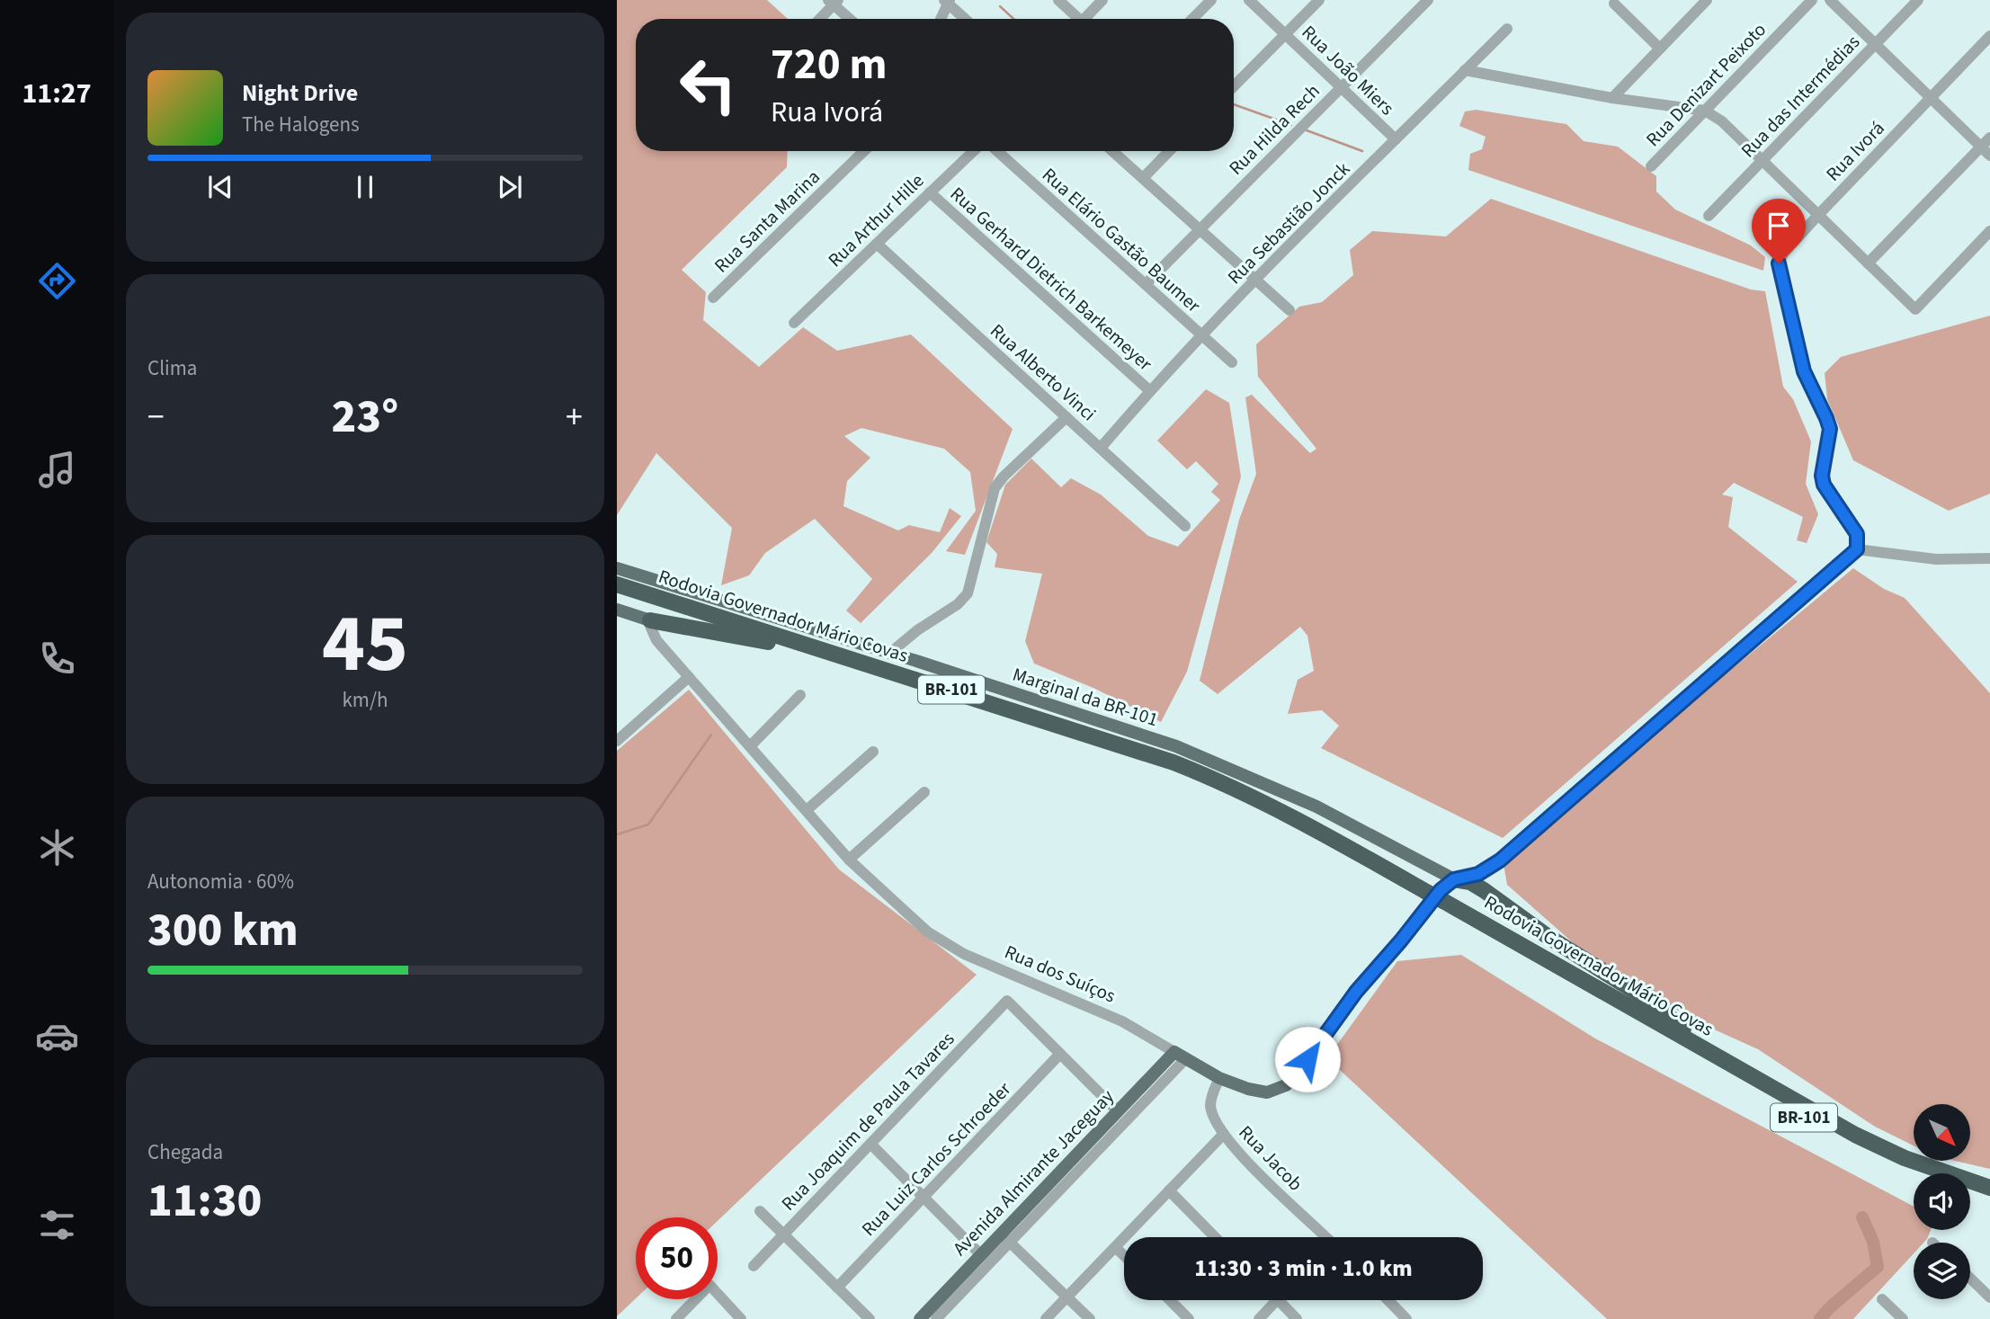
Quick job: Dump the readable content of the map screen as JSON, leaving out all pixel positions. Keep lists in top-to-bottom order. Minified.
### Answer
{"streets":{"highway":["Rodovia Governador Mário Covas","BR-101"],"main road":["Marginal da BR-101","Rua dos Suíços","Avenida Almirante Jaceguay"],"street":["Rua João Miers","Rua Denizart Peixoto","Rua das Intermédias","Rua Hilda Rech","Rua Ivorá","Rua Arthur Hille","Rua Santa Marina","Rua Sebastião Jonck","Rua Elário Gastão Baumer","Rua Gerhard Dietrich Barkemeyer","Rua Alberto Vinci","Rua Joaquim de Paula Tavares","Rua Jacob","Rua Luiz Carlos Schroeder"]},"crossings":[["Rua João Miers","Rua Hilda Rech"],["Rua João Miers","Rua Sebastião Jonck"],["Rua Hilda Rech","Rua Elário Gastão Baumer"],["Rua Ivorá","Rua dos Suíços"],["Rua Arthur Hille","Rua Gerhard Dietrich Barkemeyer"],["Rua Arthur Hille","Rua Alberto Vinci"],["Rua Sebastião Jonck","Rua Elário Gastão Baumer"],["Rua Sebastião Jonck","Rua Gerhard Dietrich Barkemeyer"],["Rua Sebastião Jonck","Rua Alberto Vinci"],["Marginal da BR-101","Rua dos Suíços"],["Rua dos Suíços","Rua Jacob"],["Rua dos Suíços","Avenida Almirante Jaceguay"],["Rua Joaquim de Paula Tavares","Rua Luiz Carlos Schroeder"]],"north":"bottom right","page":{"tabs":"11:27","turn":["720 m","Rua Ivorá"],"song":["Night Drive","The Halogens"],"tile":["Clima",["45","km/h"],["Autonomia · 60%","300 km"],["Chegada","11:30"]],"heat":["−","23°","+"],"limit":"50","trip":"11:30 · 3 min · 1.0 km"}}
